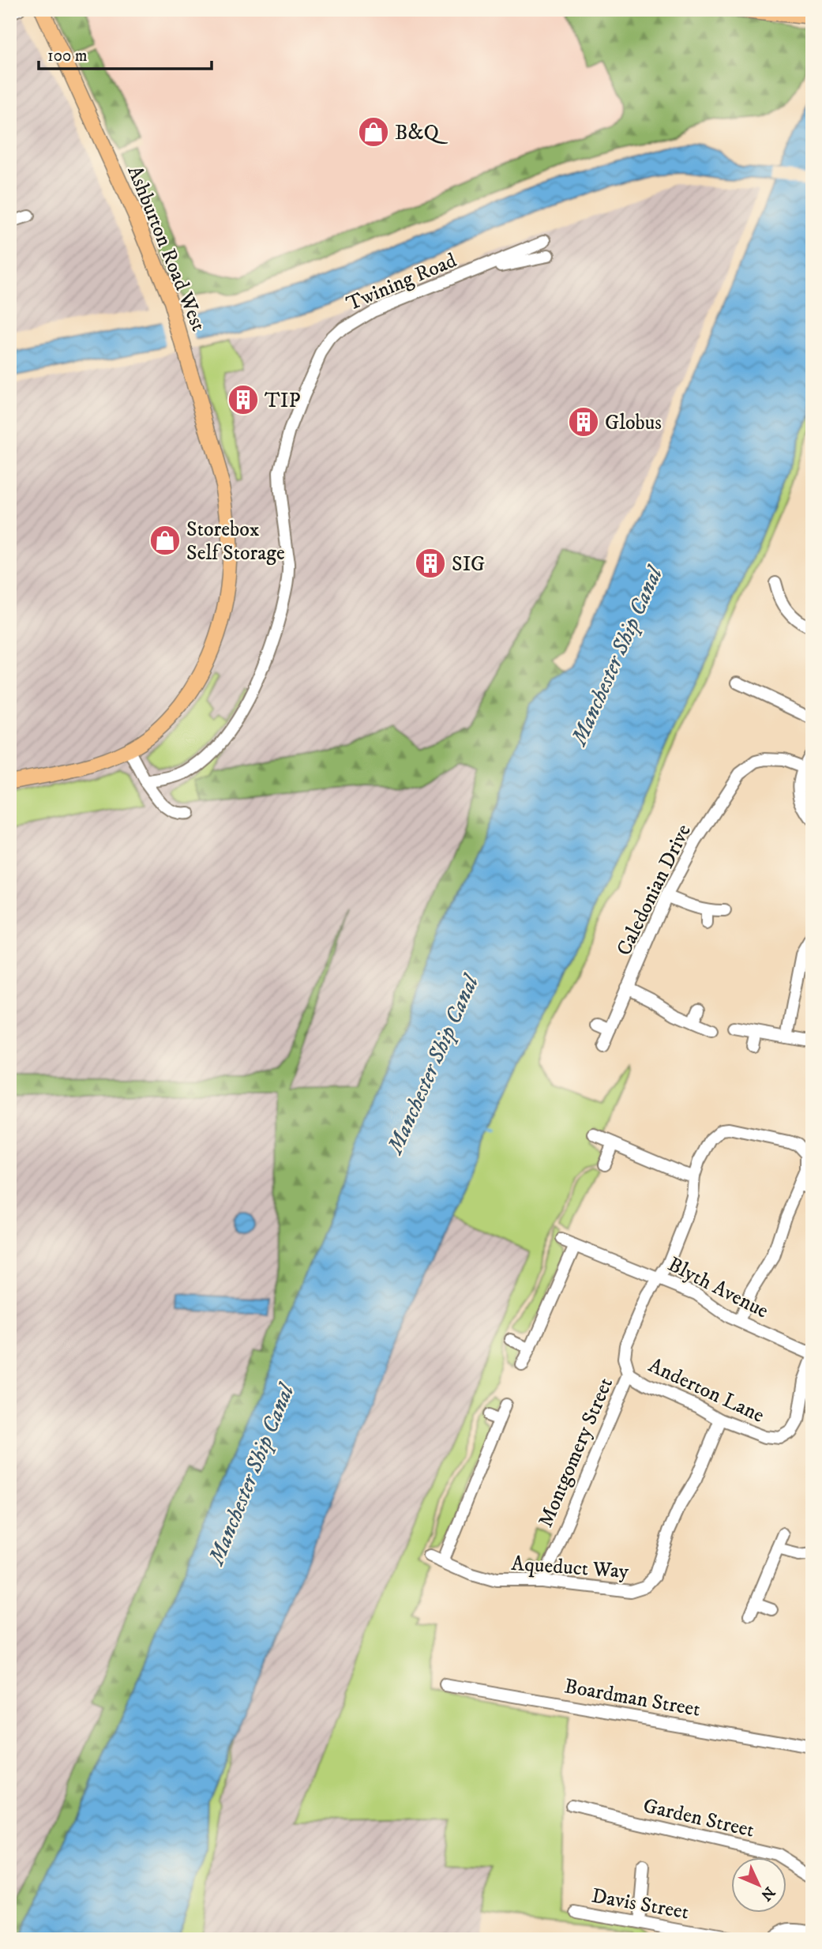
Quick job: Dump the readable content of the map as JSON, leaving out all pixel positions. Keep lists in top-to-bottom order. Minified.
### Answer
{"streets":{"main road":["Ashburton Road West"],"street":["Twining Road","Caledonian Drive","Blyth Avenue","Anderton Lane","Montgomery Street","Aqueduct Way","Boardman Street","Garden Street","Davis Street"]},"crossings":[["Blyth Avenue","Montgomery Street"],["Anderton Lane","Montgomery Street"],["Anderton Lane","Aqueduct Way"],["Montgomery Street","Aqueduct Way"]],"water":["Manchester Ship Canal"],"places":{"shop":["B&Q","Storebox Self Storage"],"building":["TIP","Globus","SIG"]},"scale_bar":"100 m","north":"bottom right"}
